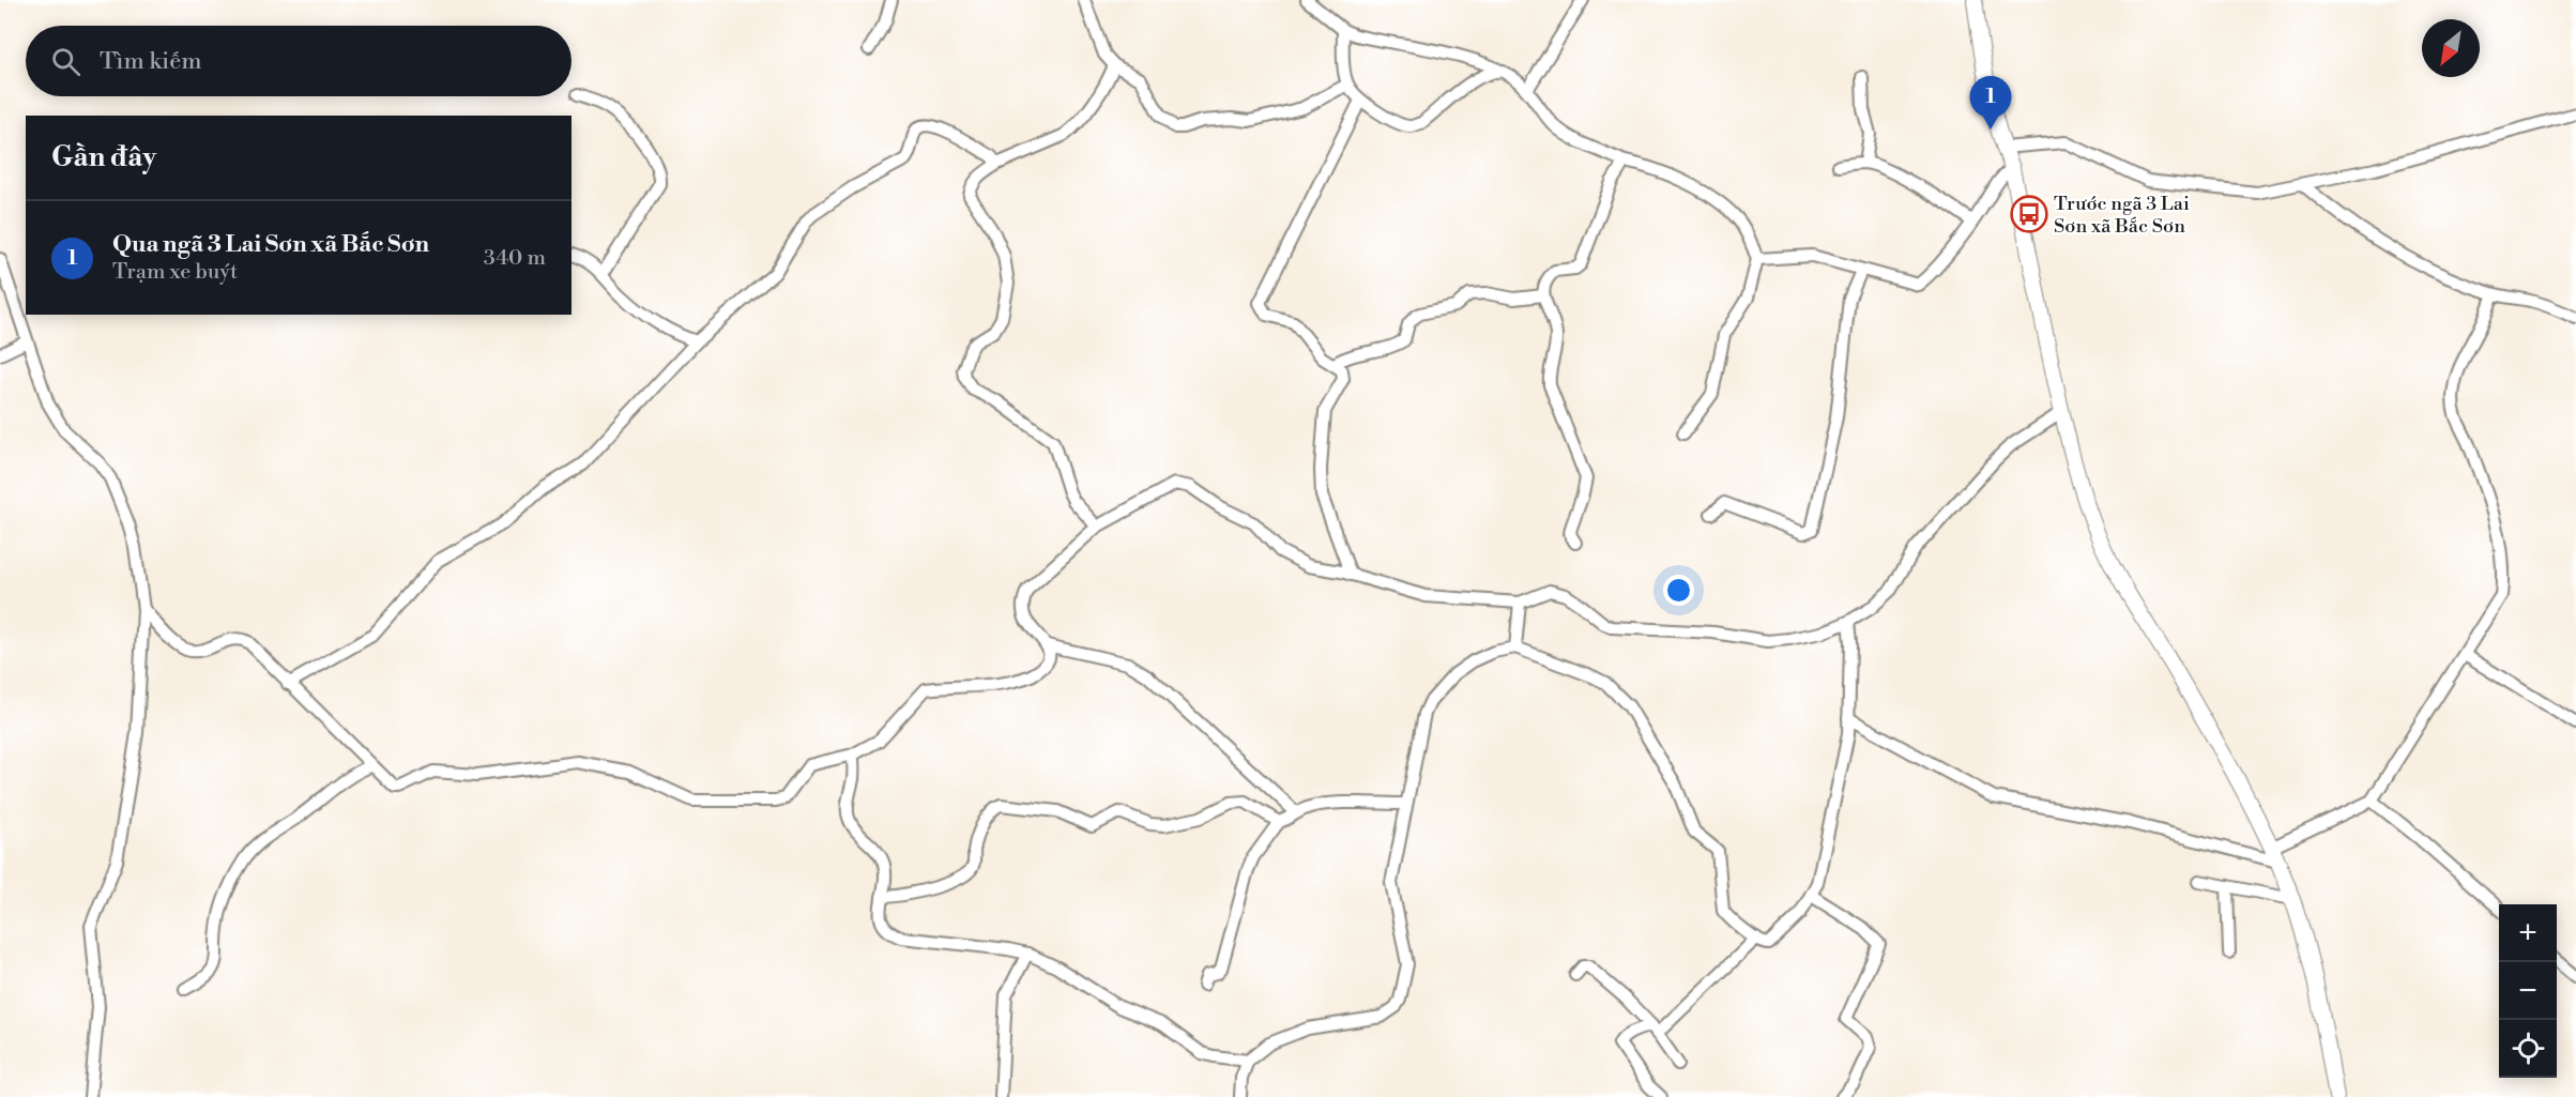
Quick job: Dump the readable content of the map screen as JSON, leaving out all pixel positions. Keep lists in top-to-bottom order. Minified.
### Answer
{"places":{"bus stop":["Trước ngã 3 Lai Sơn xã Bắc Sơn"]},"north":"bottom left","page":{"search":"Tìm kiếm","pins":"1","heading":"Gần đây","list":[{"mark":"1","name":"Qua ngã 3 Lai Sơn xã Bắc Sơn","note":"Trạm xe buýt","value":"340 m"}],"map_buttons":["+","−"]}}
